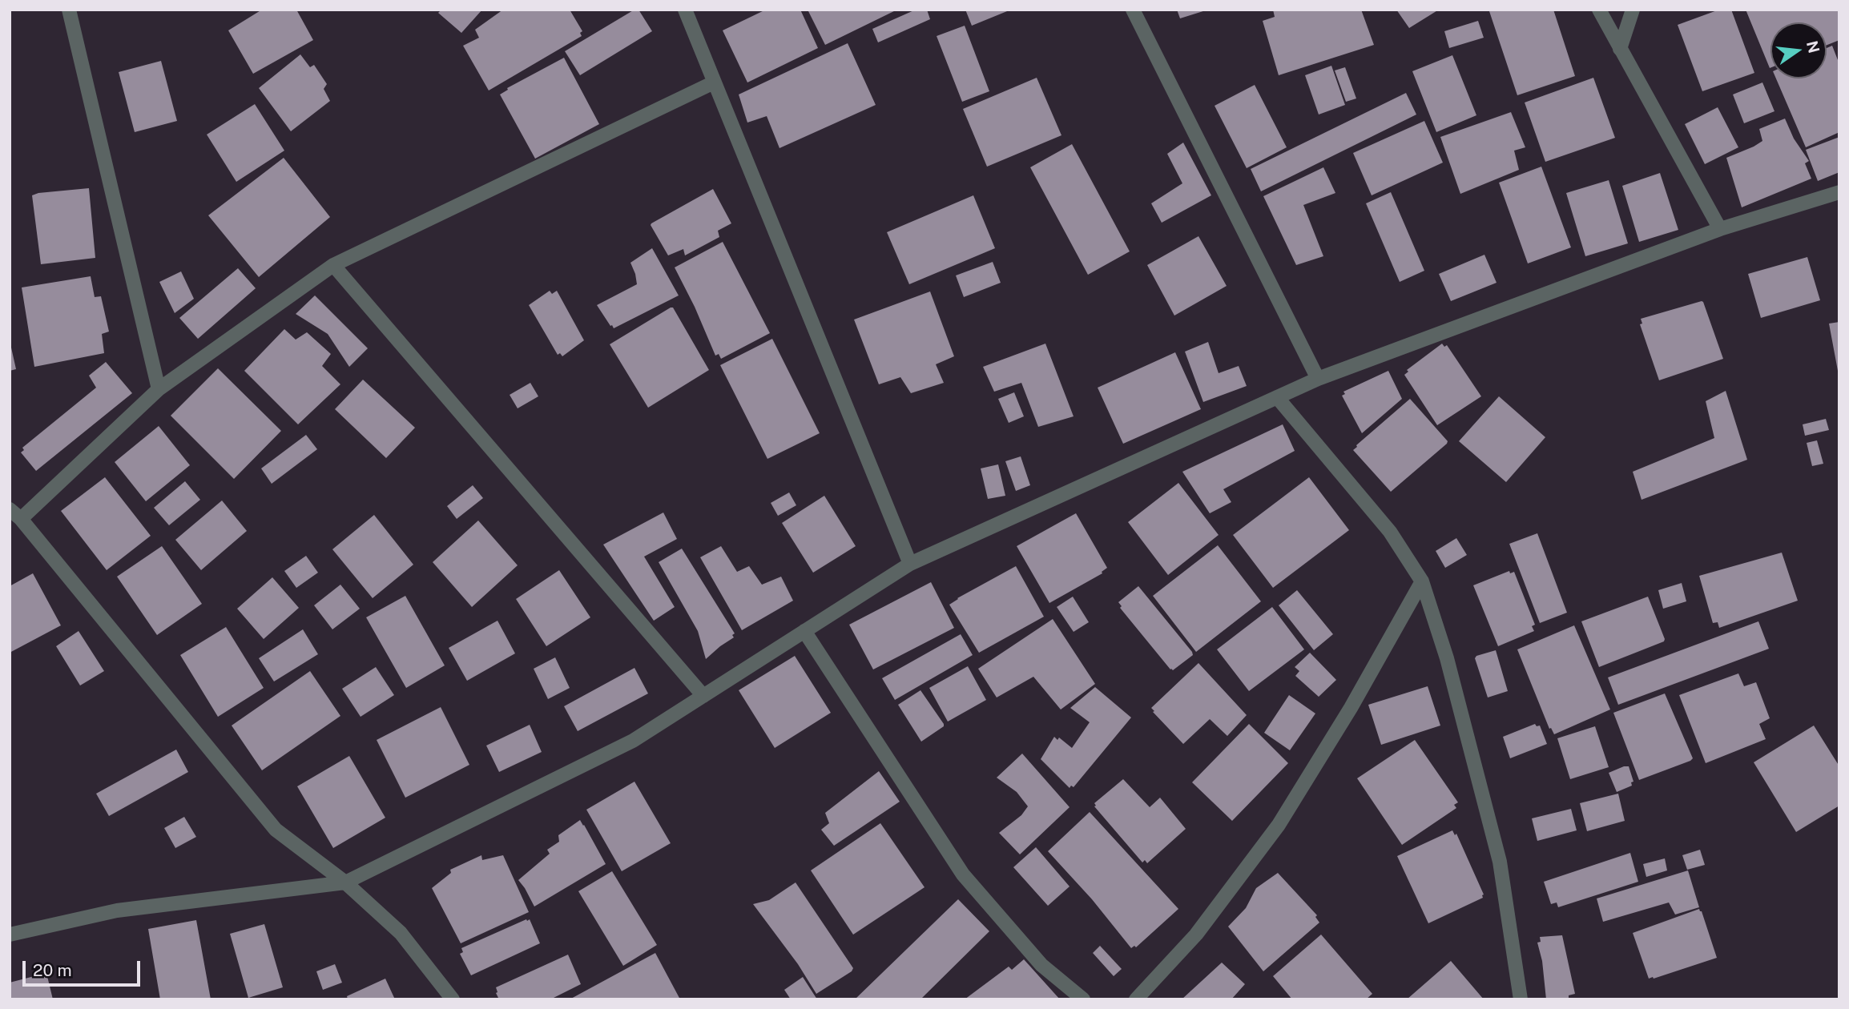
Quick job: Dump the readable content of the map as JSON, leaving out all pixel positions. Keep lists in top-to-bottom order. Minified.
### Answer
{"scale_bar":"20 m","north":"right"}
